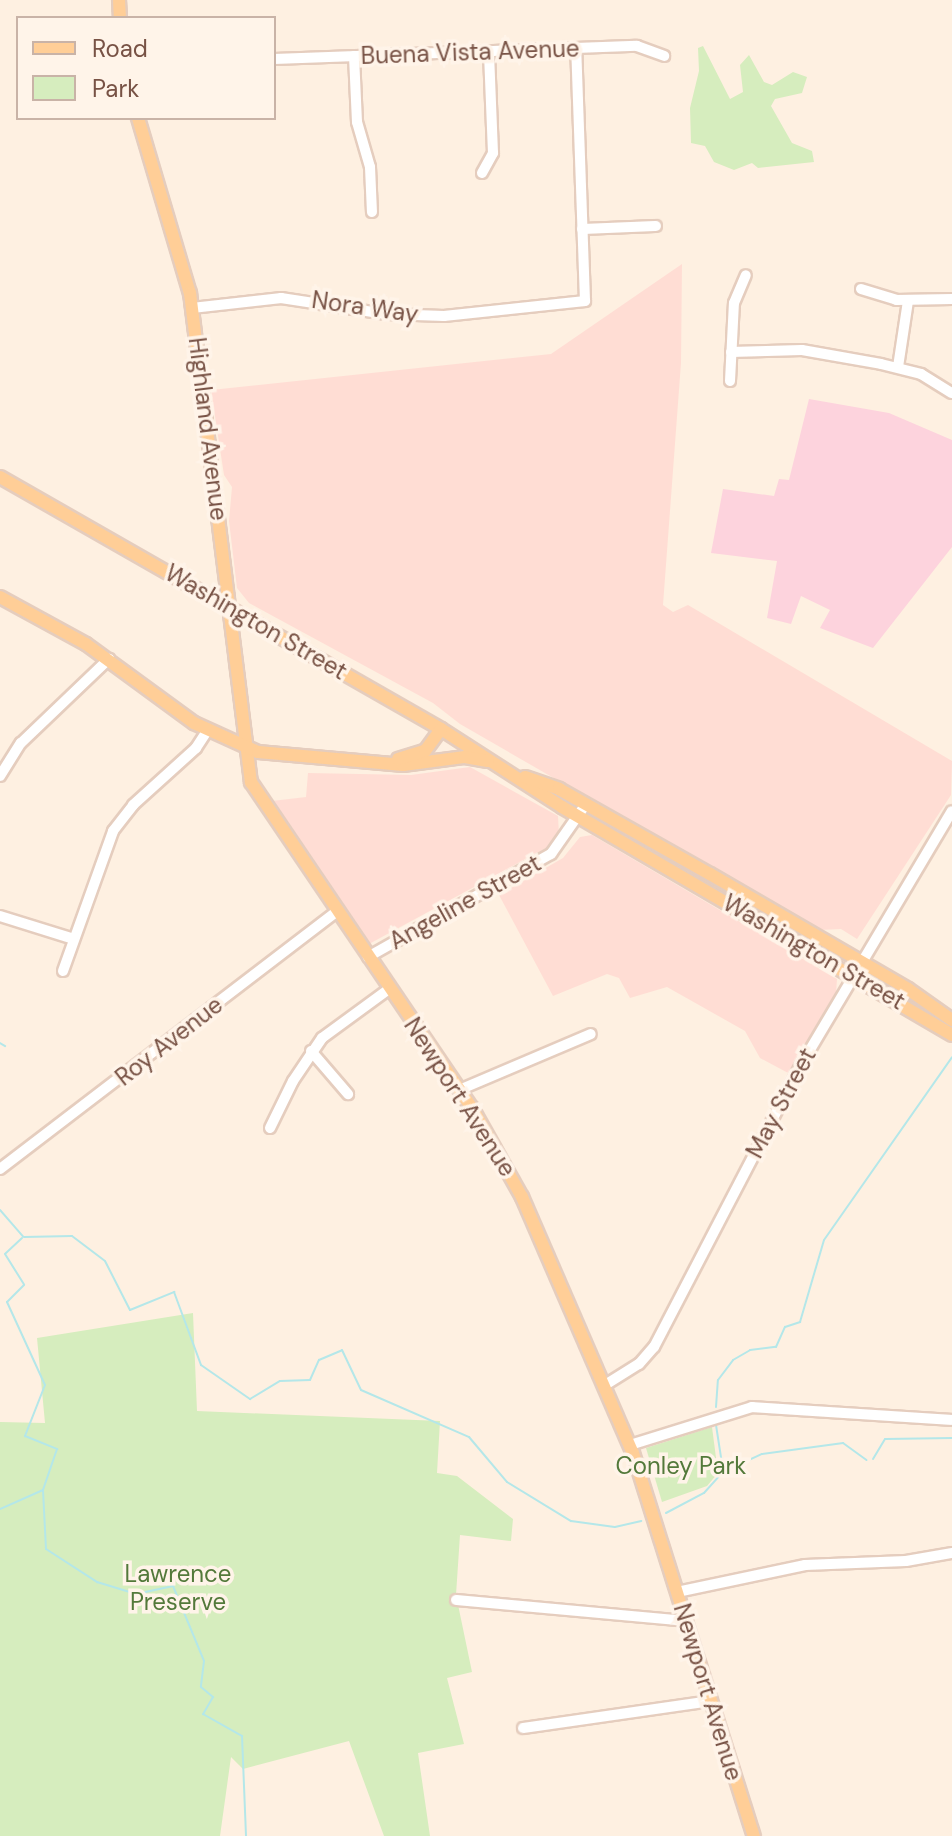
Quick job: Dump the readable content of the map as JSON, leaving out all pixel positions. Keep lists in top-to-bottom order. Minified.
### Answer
{"streets":{"main road":["Highland Avenue","Washington Street","Newport Avenue"],"street":["Buena Vista Avenue","Nora Way","Angeline Street","Roy Avenue","May Street"]},"crossings":[["Nora Way","Highland Avenue"],["Highland Avenue","Washington Street"],["Highland Avenue","Newport Avenue"],["Washington Street","Angeline Street"],["Washington Street","May Street"],["Angeline Street","Newport Avenue"],["Roy Avenue","Newport Avenue"],["Newport Avenue","May Street"]],"parks":["Conley Park","Lawrence Preserve"],"legend":["Road","Park"]}
